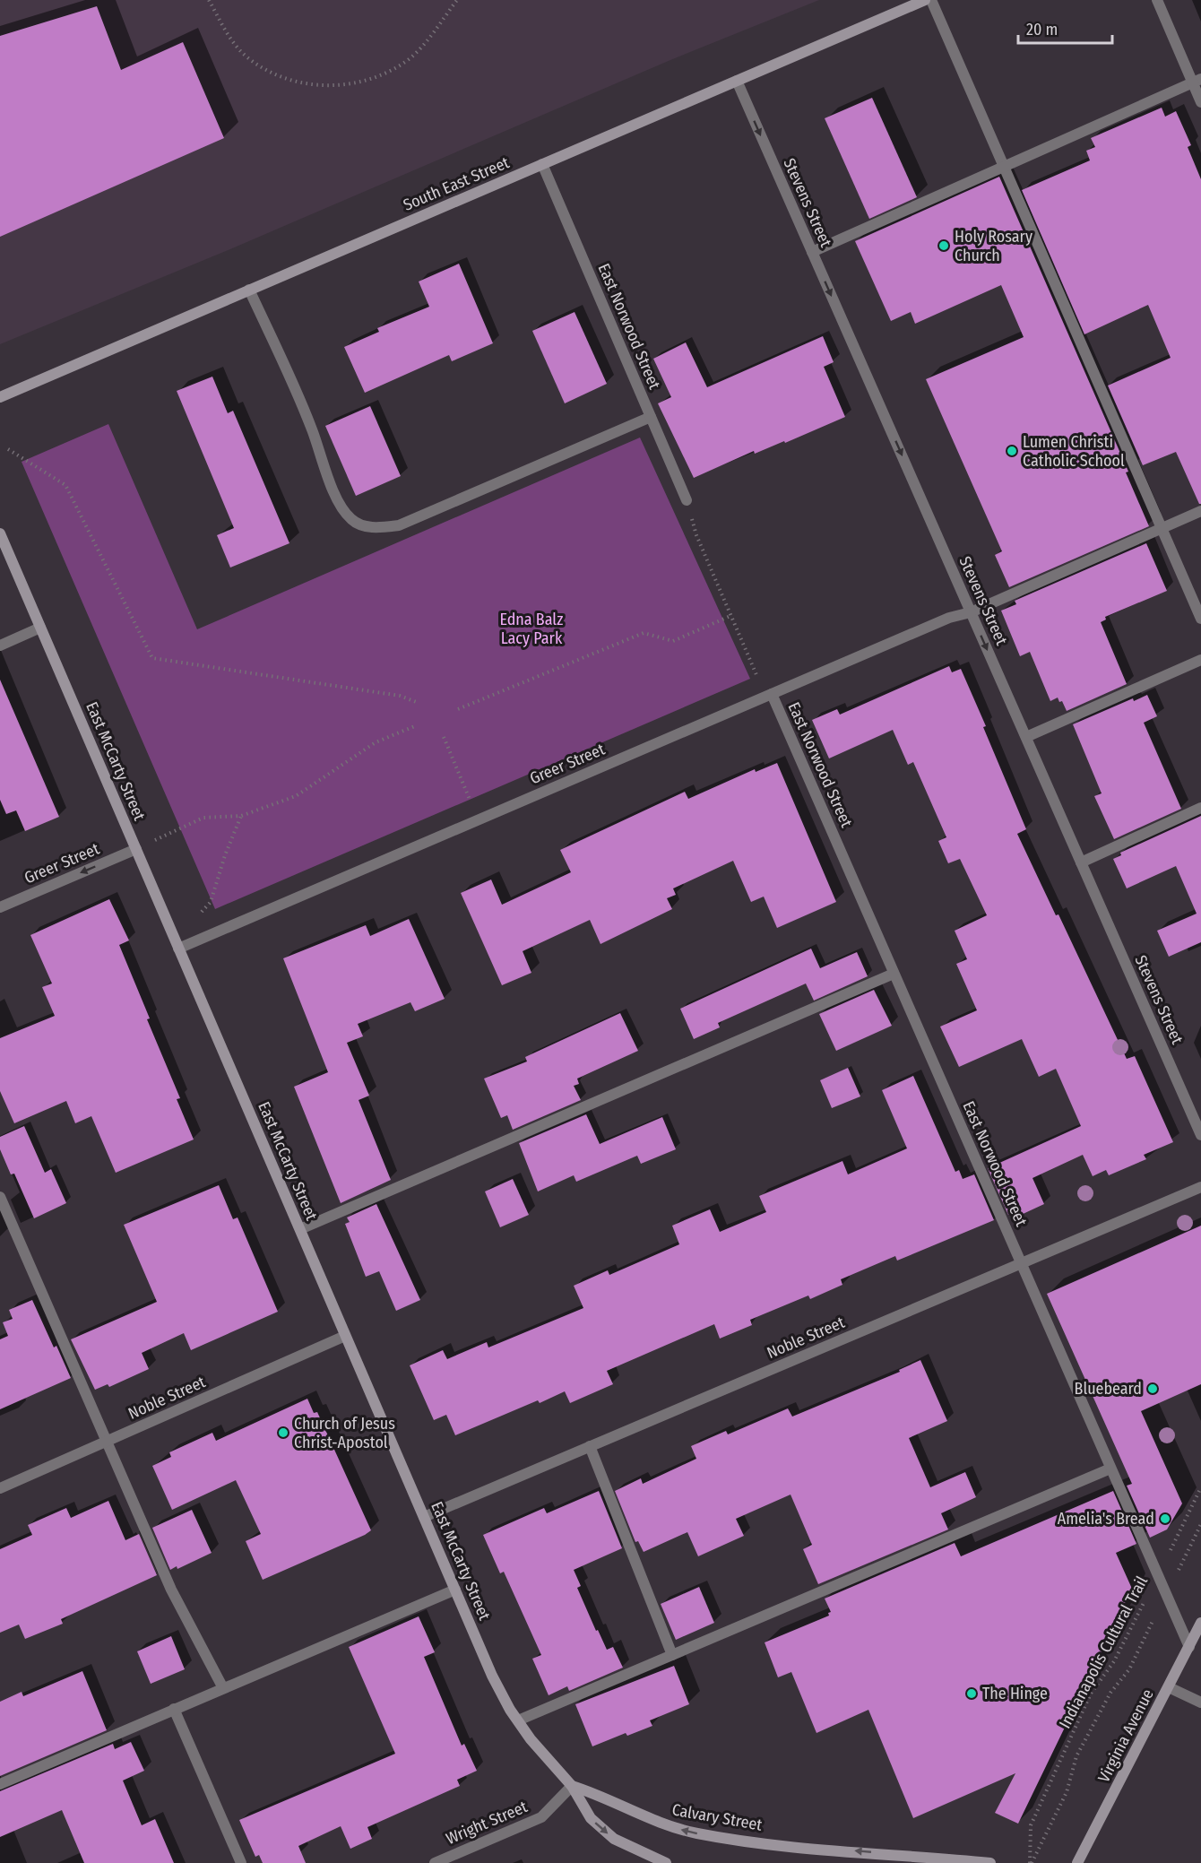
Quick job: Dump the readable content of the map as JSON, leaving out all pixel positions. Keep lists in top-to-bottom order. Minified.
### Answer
{"streets":{"main road":["South East Street","East McCarty Street","Virginia Avenue","Calvary Street"],"street":["Stevens Street","East Norwood Street","Greer Street","Noble Street","Wright Street"],"path":["Indianapolis Cultural Trail"]},"crossings":[["South East Street","Stevens Street"],["South East Street","East Norwood Street"],["Stevens Street","Greer Street"],["East Norwood Street","Greer Street"],["East Norwood Street","Noble Street"],["East Norwood Street","Indianapolis Cultural Trail"],["East Norwood Street","Virginia Avenue"],["East McCarty Street","Greer Street"],["East McCarty Street","Noble Street"],["East McCarty Street","Calvary Street"],["East McCarty Street","Wright Street"],["Calvary Street","Wright Street"]],"one_way":["Stevens Street","Calvary Street"],"parks":["Edna Balz Lacy Park"],"places":["Holy Rosary Church","Lumen Christi Catholic School","Bluebeard","Church of Jesus Christ-Apostol","Amelia's Bread","The Hinge"],"scale_bar":"20 m"}
